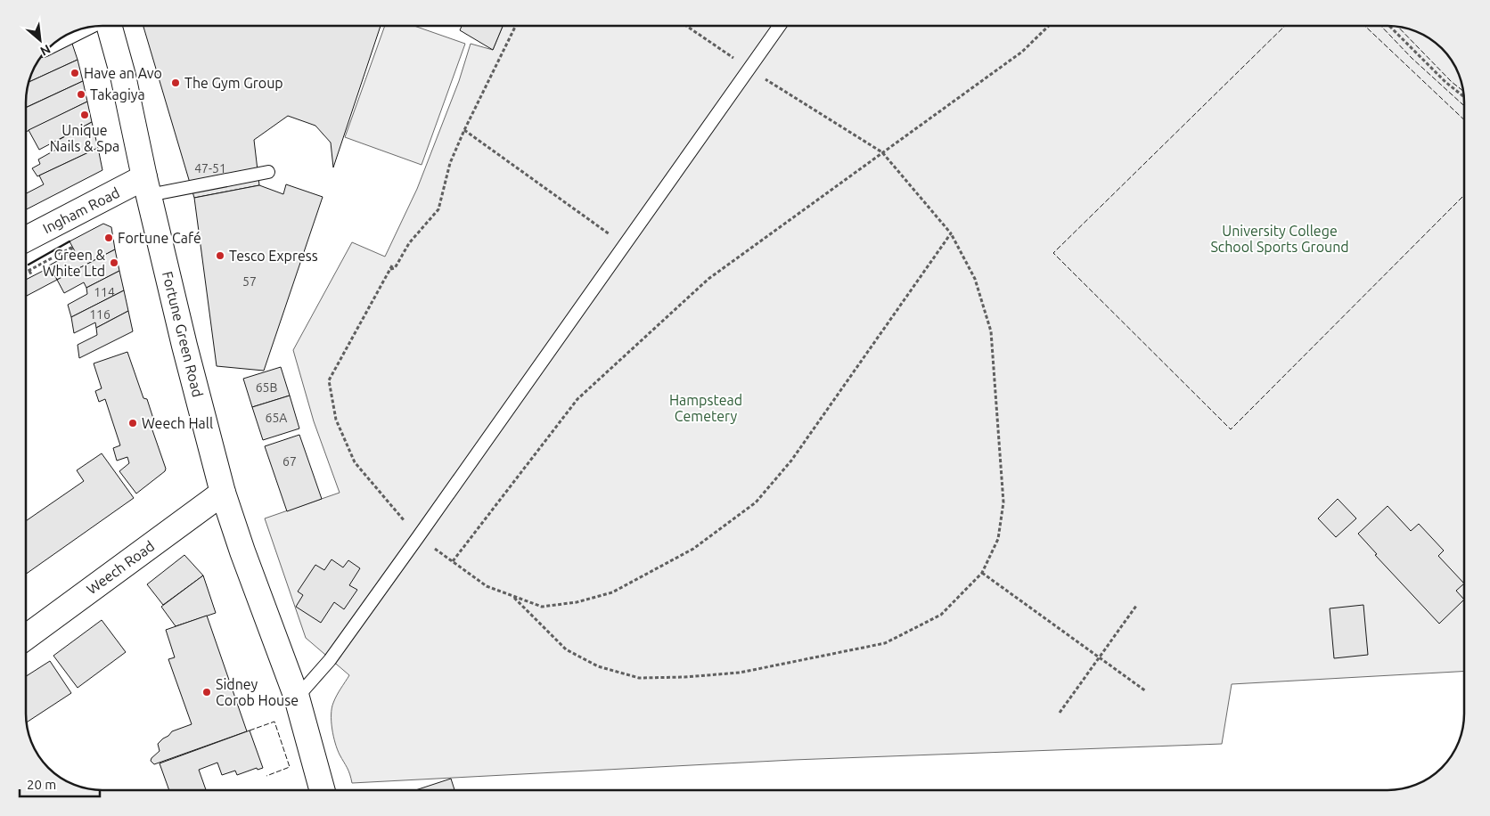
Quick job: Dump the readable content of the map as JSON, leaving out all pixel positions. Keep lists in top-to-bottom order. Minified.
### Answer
{"streets":{"main road":["Ingham Road","Fortune Green Road","Weech Road"]},"crossings":[["Ingham Road","Fortune Green Road"],["Fortune Green Road","Weech Road"]],"parks":["University College School Sports Ground","Hampstead Cemetery"],"places":["Have an Avo","The Gym Group","Takagiya","Unique Nails & Spa","Fortune Café","Tesco Express","Green & White Ltd","Weech Hall","Sidney Corob House"],"house_numbers":["47-51","57","114","116","65B","65A","67"],"scale_bar":"20 m","north":"bottom right"}
